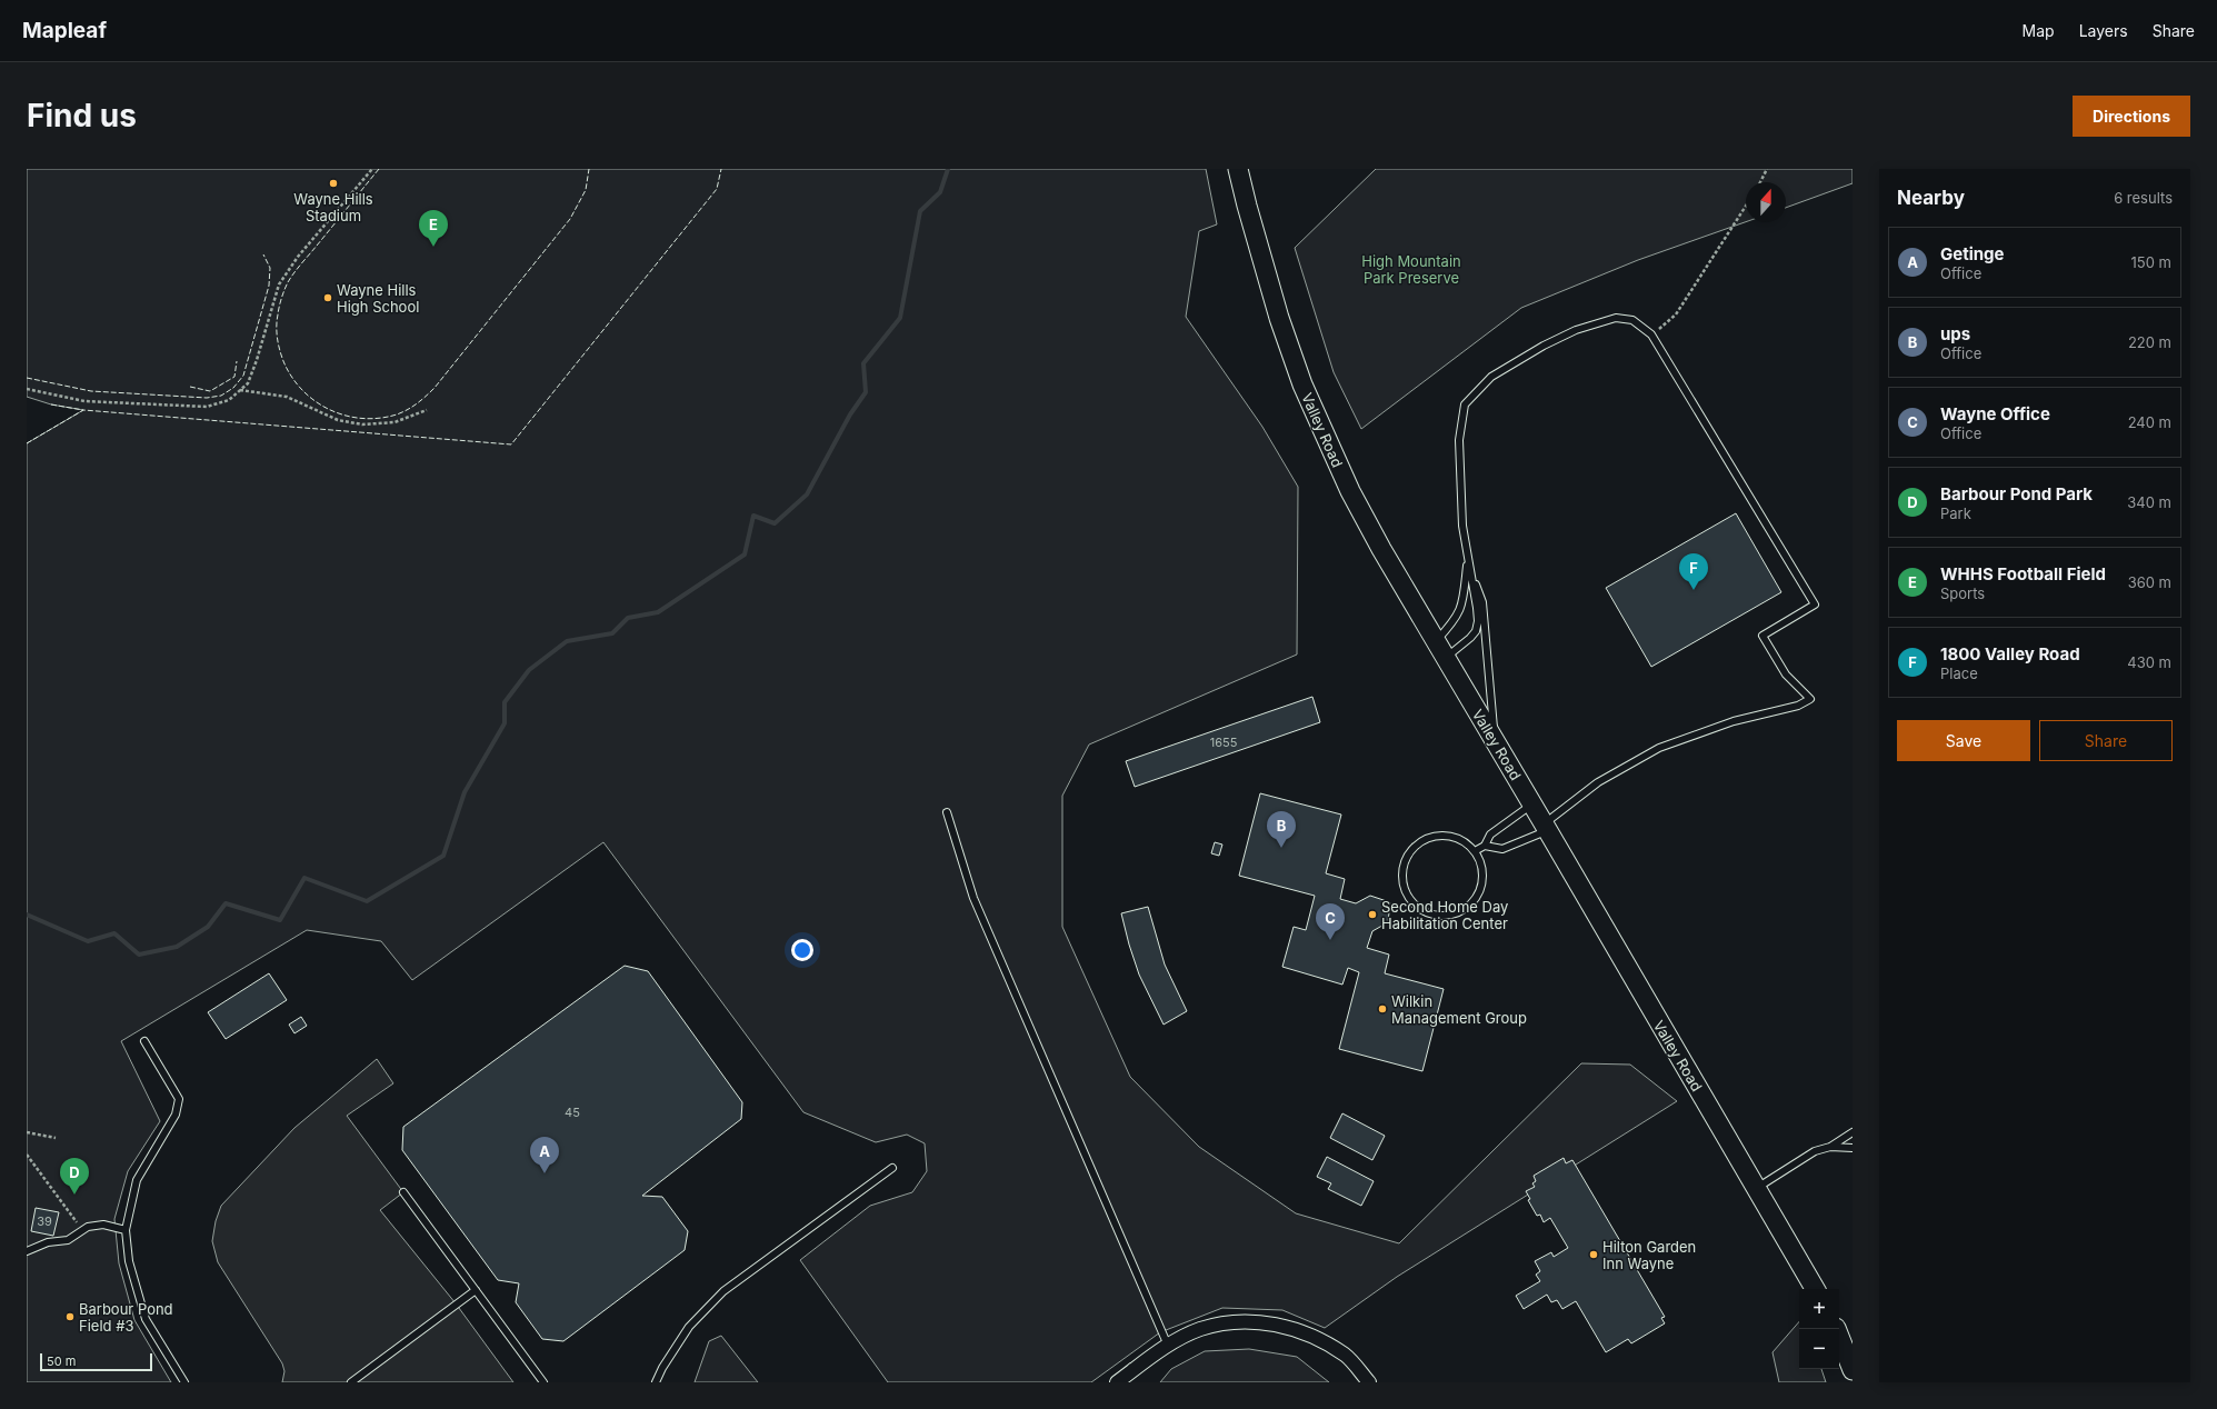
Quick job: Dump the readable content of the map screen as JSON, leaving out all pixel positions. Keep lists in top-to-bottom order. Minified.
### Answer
{"streets":{"main road":["Valley Road"]},"parks":["High Mountain Park Preserve"],"places":["Wayne Hills Stadium","Wayne Hills High School","Second Home Day Habilitation Center","Wilkin Management Group","Hilton Garden Inn Wayne","Barbour Pond Field #3"],"house_numbers":["1655","45","39"],"scale_bar":"50 m","north":"top","page":{"header":"Mapleaf","nav":["Map","Layers","Share"],"buttons":["Directions",["Save","Share"]],"title":"Find us","heading":["Nearby","6 results"],"pins":["E","F","B","C","A","D"],"list":[{"mark":"A","name":"Getinge","note":"Office","value":"150 m"},{"mark":"B","name":"ups","note":"Office","value":"220 m"},{"mark":"C","name":"Wayne Office","note":"Office","value":"240 m"},{"mark":"D","name":"Barbour Pond Park","note":"Park","value":"340 m"},{"mark":"E","name":"WHHS Football Field","note":"Sports","value":"360 m"},{"mark":"F","name":"1800 Valley Road","note":"Place","value":"430 m"}],"map_buttons":["+","−"],"scale":"50 m"}}
